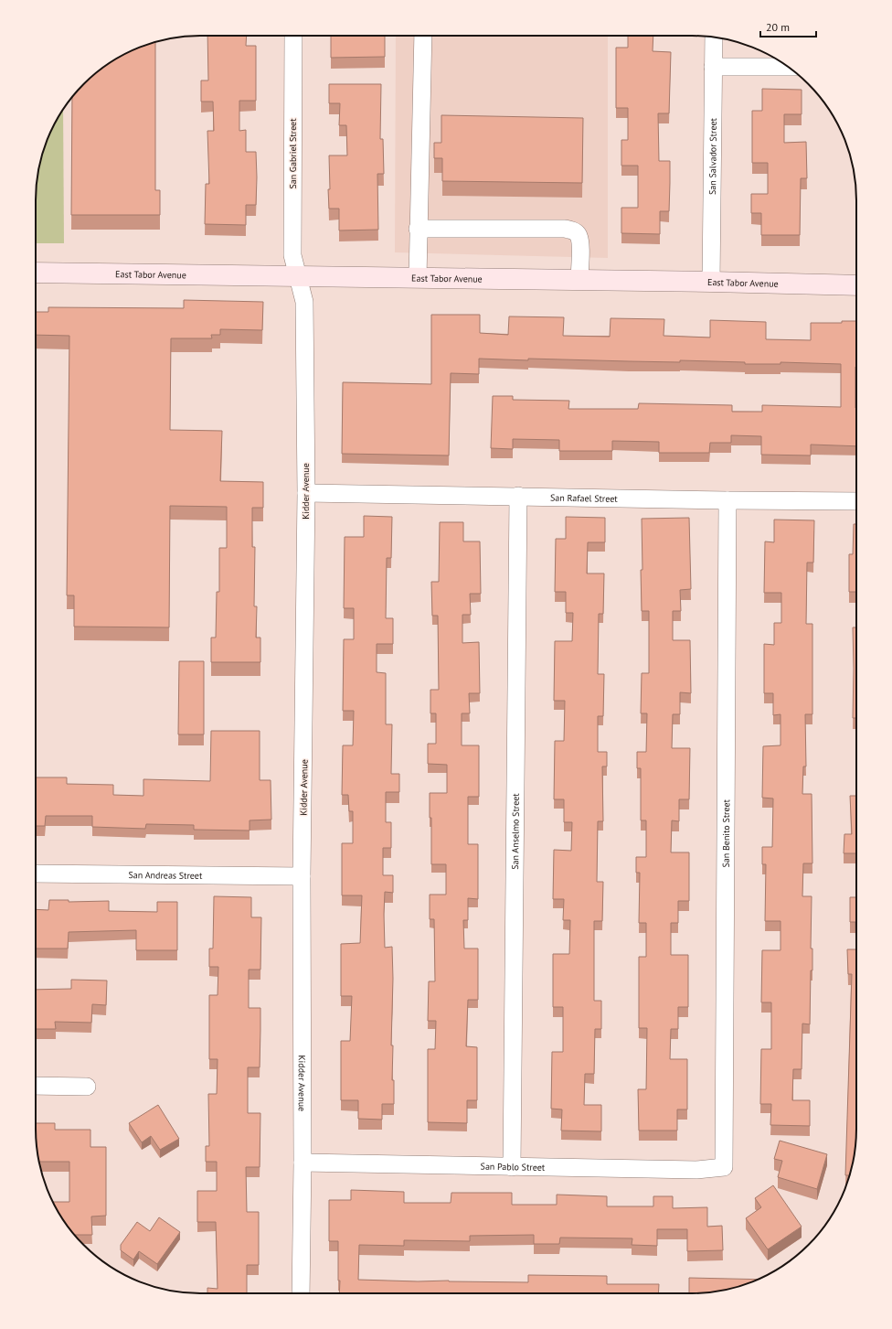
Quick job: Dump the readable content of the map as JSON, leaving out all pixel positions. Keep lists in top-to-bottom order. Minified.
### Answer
{"streets":{"main road":["East Tabor Avenue"],"street":["San Gabriel Street","San Salvador Street","Kidder Avenue","San Rafael Street","San Anselmo Street","San Benito Street","San Andreas Street","San Pablo Street"]},"crossings":[["San Gabriel Street","East Tabor Avenue"],["San Gabriel Street","Kidder Avenue"],["San Salvador Street","East Tabor Avenue"],["East Tabor Avenue","Kidder Avenue"],["Kidder Avenue","San Rafael Street"],["Kidder Avenue","San Andreas Street"],["Kidder Avenue","San Pablo Street"],["San Rafael Street","San Anselmo Street"],["San Rafael Street","San Benito Street"],["San Anselmo Street","San Pablo Street"],["San Benito Street","San Pablo Street"]],"scale_bar":"20 m"}
